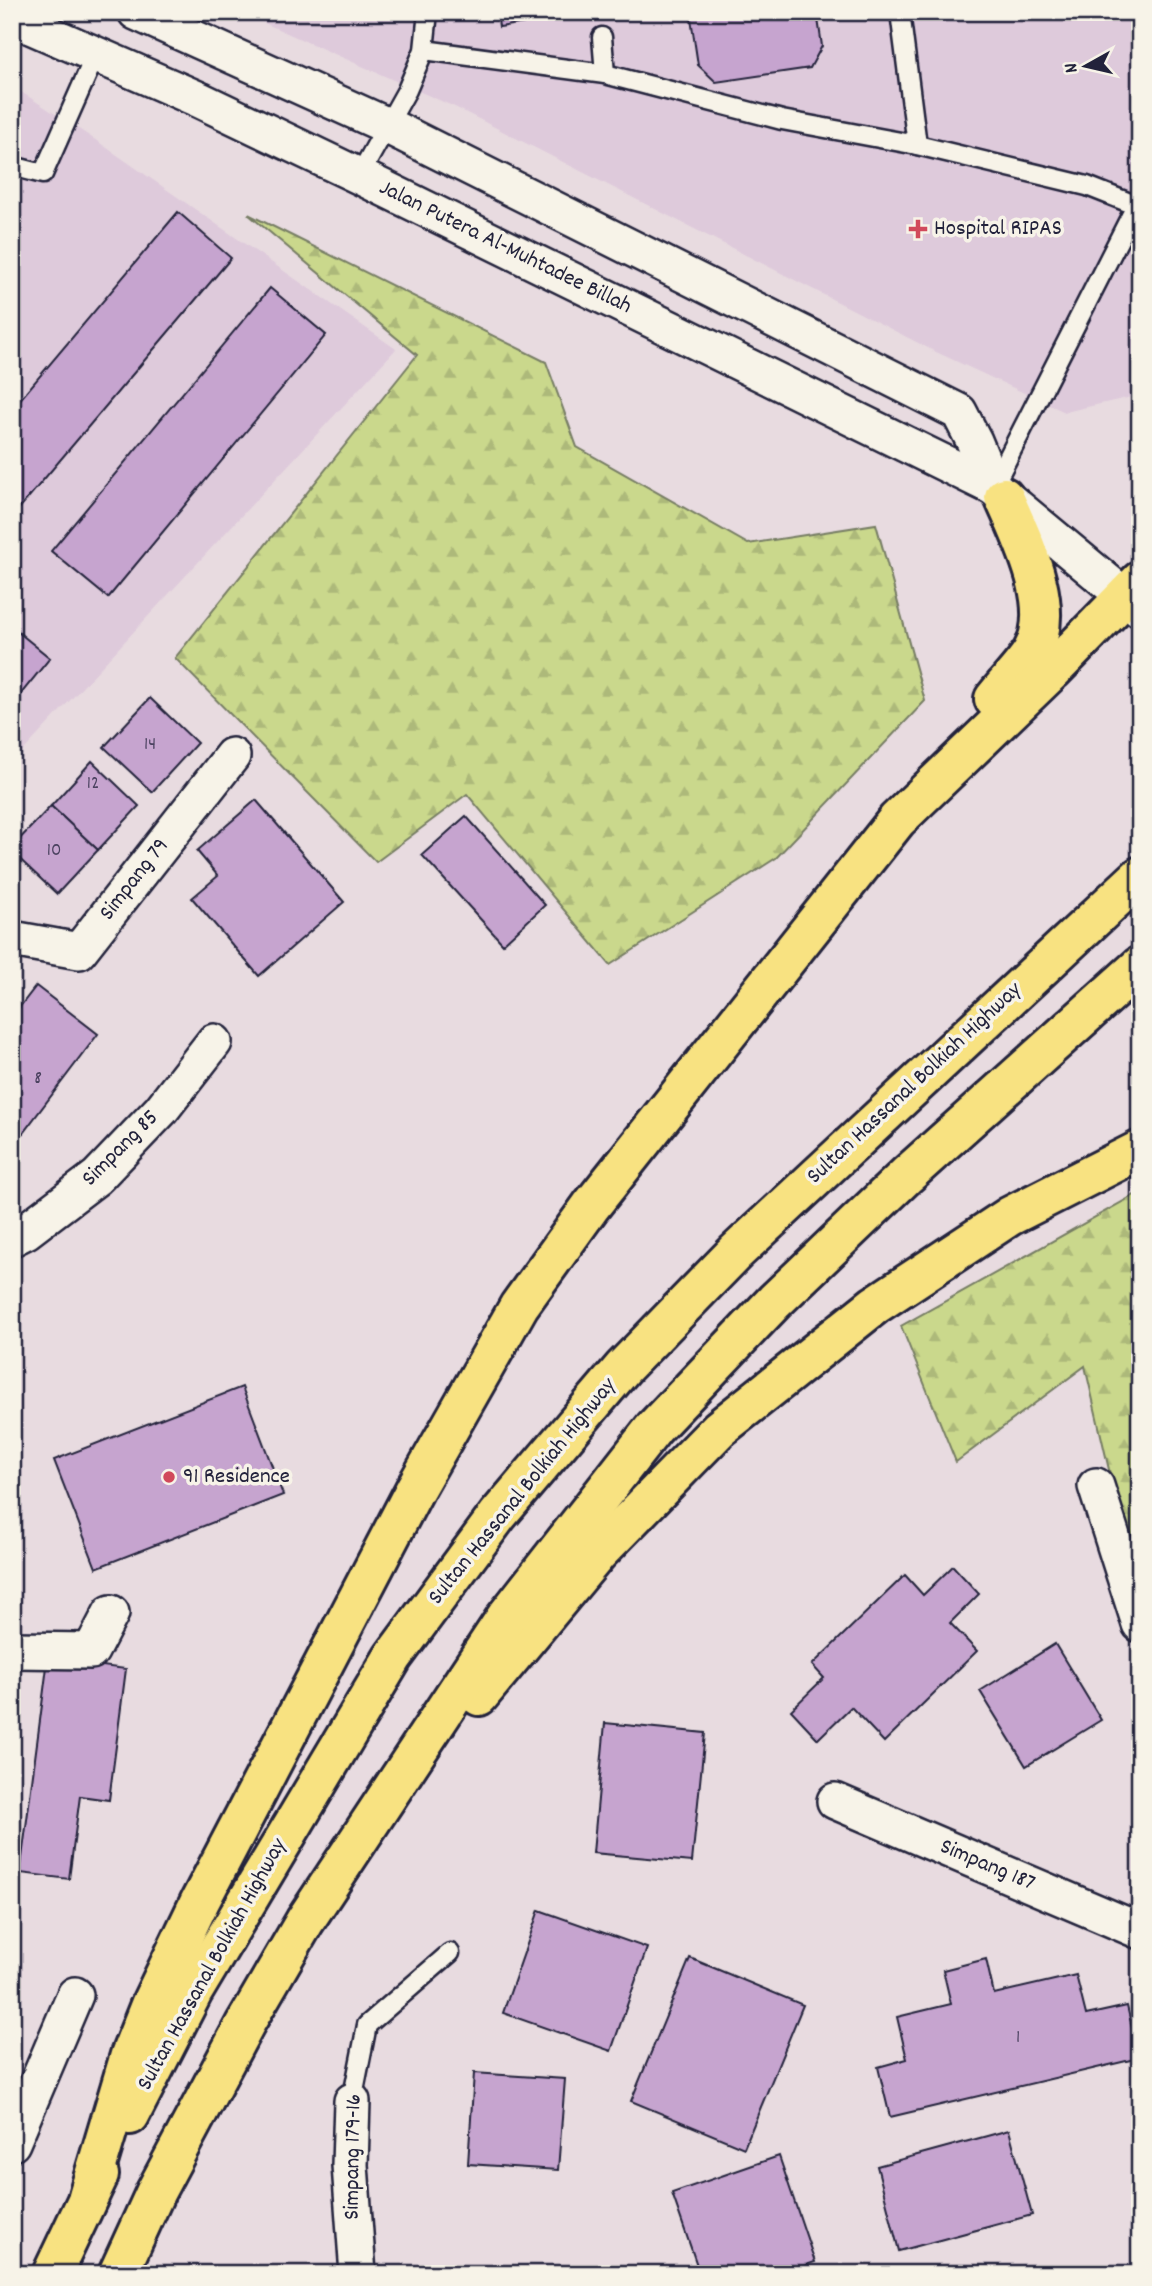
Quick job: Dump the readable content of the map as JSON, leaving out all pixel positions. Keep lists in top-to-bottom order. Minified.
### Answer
{"streets":{"highway":["Sultan Hassanal Bolkiah Highway"],"street":["Jalan Putera Al-Muhtadee Billah","Simpang 79","Simpang 85","Simpang 187","Simpang 179-16"]},"places":{"health":["Hospital RIPAS"],"other":["91 Residence"]},"house_numbers":["14","12","10","8","1"],"north":"left"}
